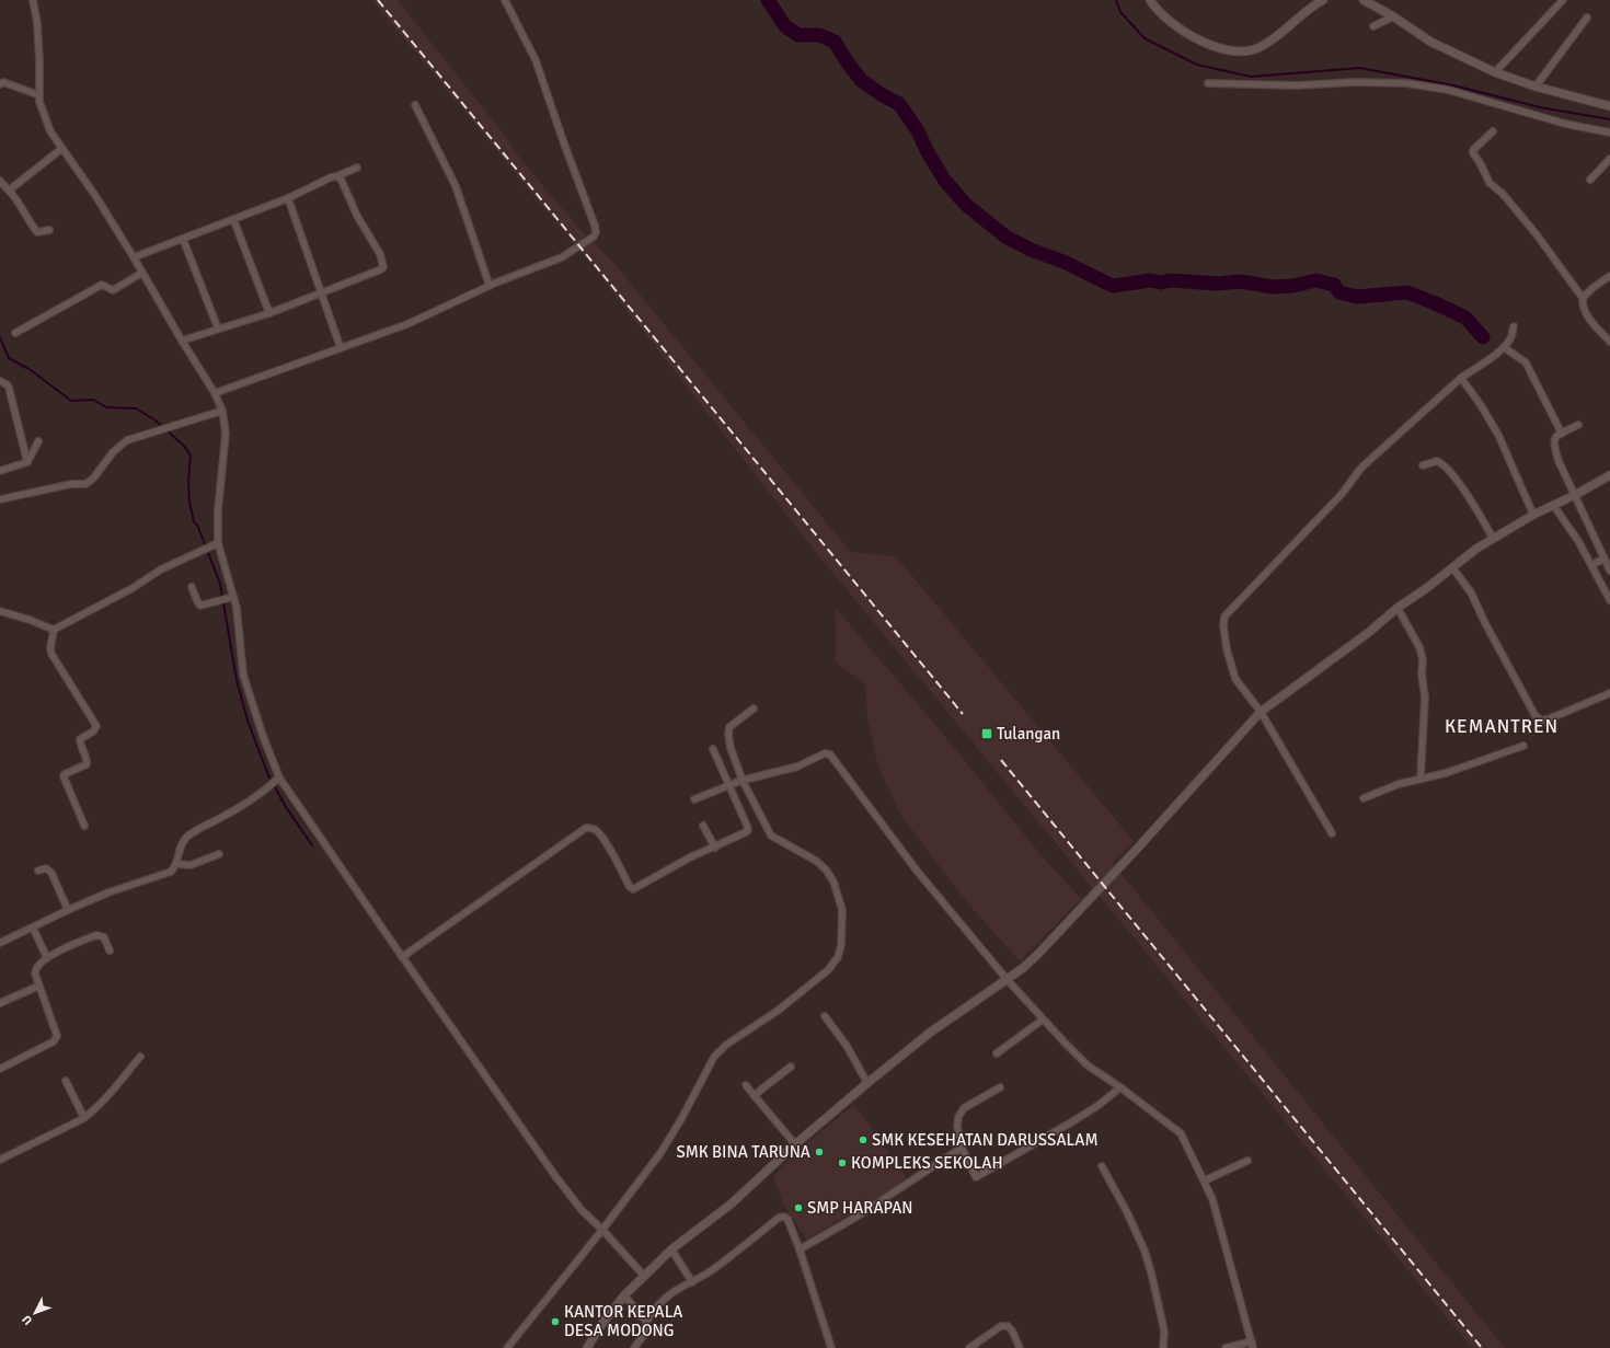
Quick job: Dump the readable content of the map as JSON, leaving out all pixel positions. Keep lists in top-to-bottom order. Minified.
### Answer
{"districts":["KEMANTREN"],"places":{"transit":["Tulangan"],"other":["SMK KESEHATAN DARUSSALAM","SMK BINA TARUNA","KOMPLEKS SEKOLAH","SMP HARAPAN","KANTOR KEPALA DESA MODONG"]},"north":"bottom left"}
